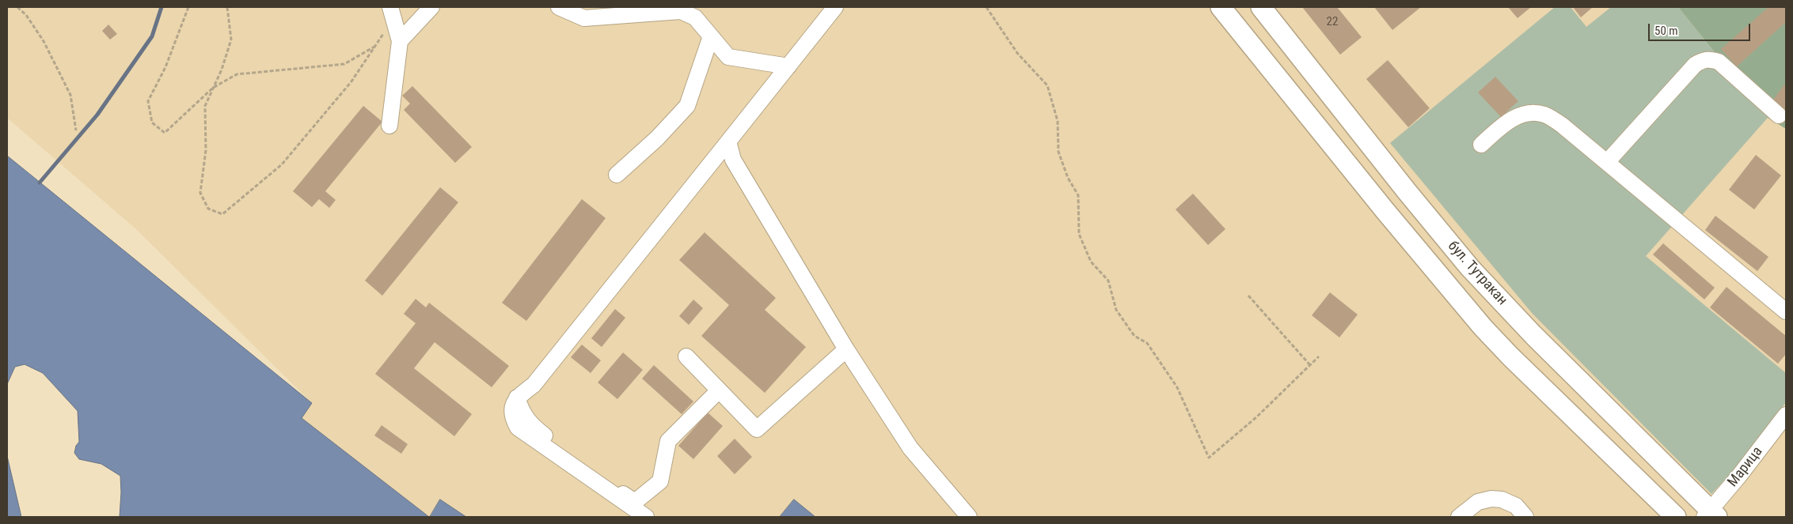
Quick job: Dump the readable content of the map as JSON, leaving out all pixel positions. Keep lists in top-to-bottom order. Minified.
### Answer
{"streets":{"main road":["бул. Тутракан"],"street":["Марица"]},"crossings":[["бул. Тутракан","Марица"]],"house_numbers":["22"],"scale_bar":"50 m"}
